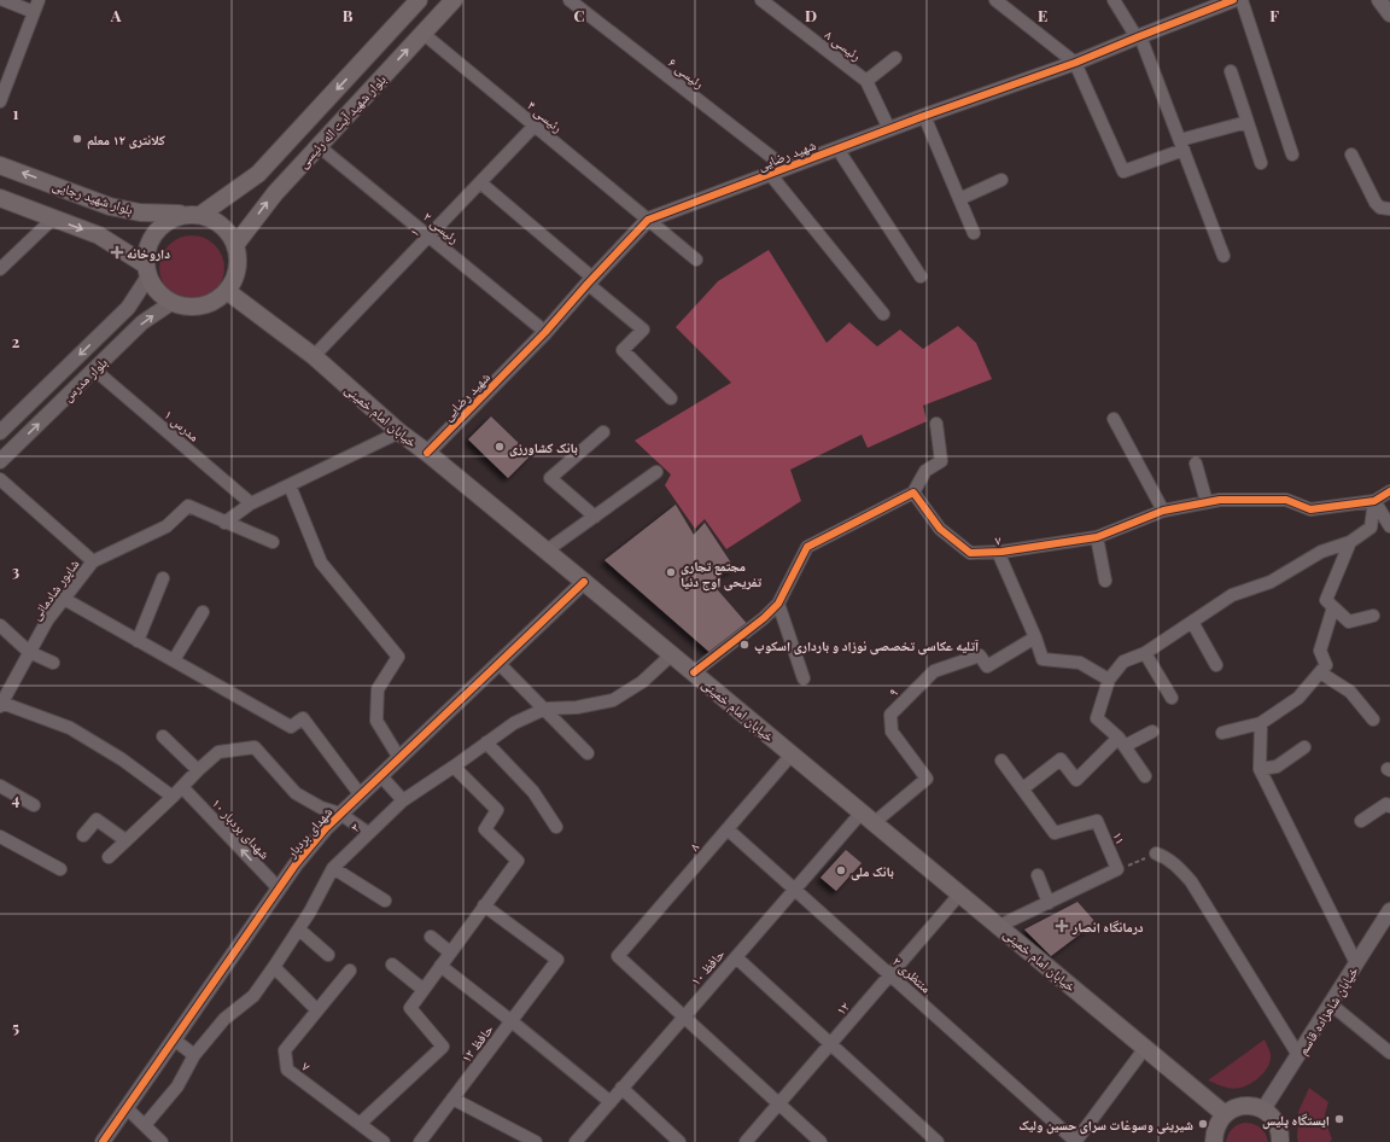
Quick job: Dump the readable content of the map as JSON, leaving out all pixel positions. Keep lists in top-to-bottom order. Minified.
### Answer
{"streets":{"main road":["بلوار شهید آیت اله رئیسی","بلوار شهید رجایی","خیابان امام خمینی"],"street":["رئیسی ۸","رئیسی ۶","رئیسی ۴","شهید رضایی","رئیسی ۲","۱","بلوار مدرس","مدرس ۱","۷","شاپور شادمانی","۹","۳","شهدای بردبار ۱۰","شهدای بردبار","۱۱","۸","حافظ ۱۰","منتظری ۲","۱۲","خیابان شاهزاده قاسم","حافظ ۱۲"]},"crossings":[["رئیسی ۸","شهید رضایی"],["رئیسی ۶","شهید رضایی"],["رئیسی ۴","بلوار شهید آیت اله رئیسی"],["رئیسی ۴","شهید رضایی"],["رئیسی ۴","۱"],["بلوار شهید آیت اله رئیسی","بلوار شهید رجایی"],["بلوار شهید آیت اله رئیسی","رئیسی ۲"],["بلوار شهید آیت اله رئیسی","بلوار مدرس"],["بلوار شهید آیت اله رئیسی","خیابان امام خمینی"],["شهید رضایی","رئیسی ۲"],["شهید رضایی","خیابان امام خمینی"],["بلوار شهید رجایی","بلوار مدرس"],["بلوار شهید رجایی","خیابان امام خمینی"],["رئیسی ۲","۱"],["۱","خیابان امام خمینی"],["بلوار مدرس","خیابان امام خمینی"],["بلوار مدرس","مدرس ۱"],["خیابان امام خمینی","۹"],["خیابان امام خمینی","۳"],["خیابان امام خمینی","شهدای بردبار"],["خیابان امام خمینی","۸"],["خیابان امام خمینی","حافظ ۱۰"],["خیابان امام خمینی","۱۲"],["۹","حافظ ۱۰"],["شهدای بردبار ۱۰","شهدای بردبار"],["۸","حافظ ۱۰"],["۸","منتظری ۲"],["حافظ ۱۰","منتظری ۲"],["منتظری ۲","۱۲"]],"one_way":["شهدای بردبار ۱۰"],"places":{"other":["کلانتری ۱۲ معلم","بانک کشاورزی","مجتمع تجاری تفریحی اوج دنیا","آتلیه عکاسی تخصصی نوزاد و بارداری اسکوپ","بانک ملی","ایستگاه پلیس","شیرینی وسوغات سرای حسین ولیک"],"health":["داروخانه","درمانگاه انصار"]},"grid":{"columns":["A","B","C","D","E","F"],"rows":["1","2","3","4","5"]}}
